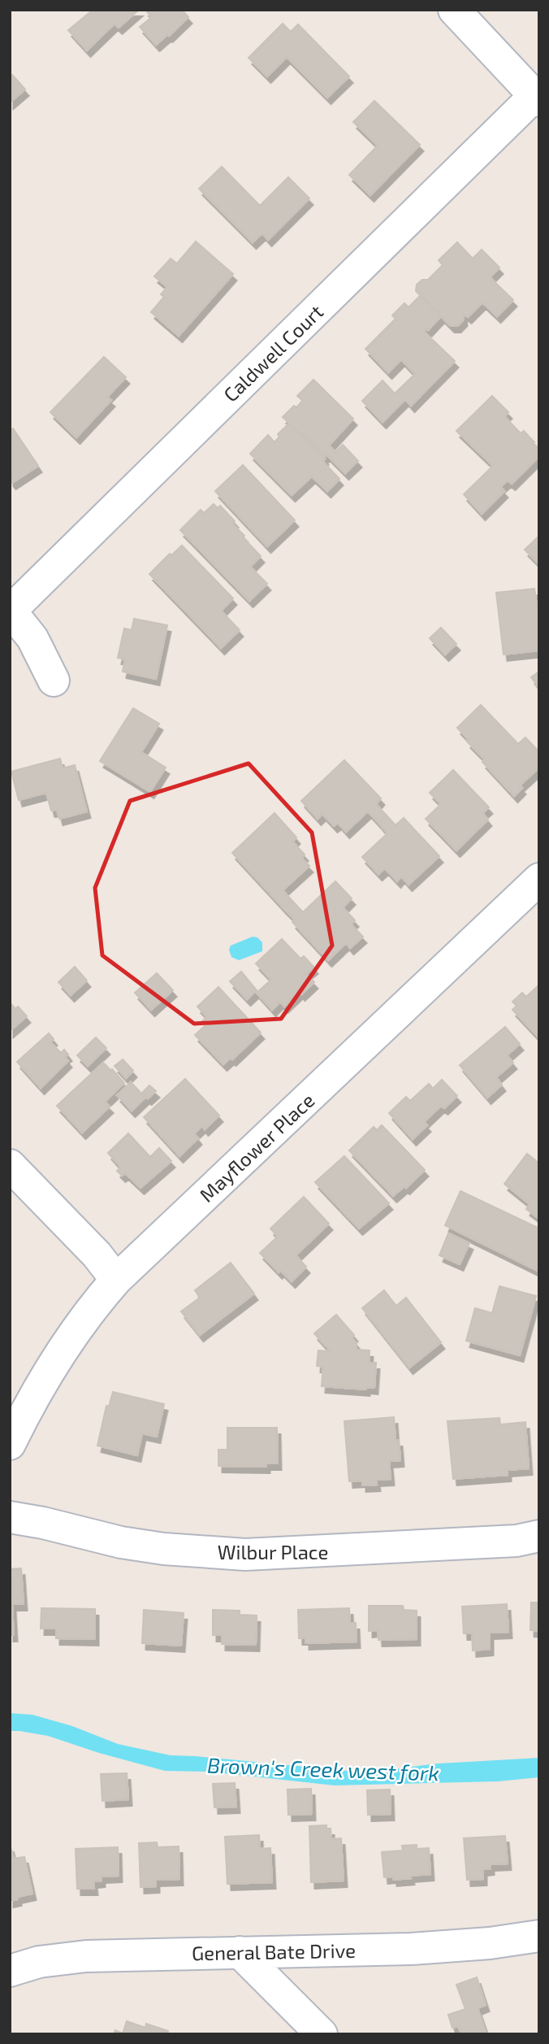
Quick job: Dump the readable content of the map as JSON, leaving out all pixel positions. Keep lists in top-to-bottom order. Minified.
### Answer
{"streets":{"street":["Caldwell Court","Mayflower Place","Wilbur Place","General Bate Drive"]},"water":["Brown's Creek west fork"]}
